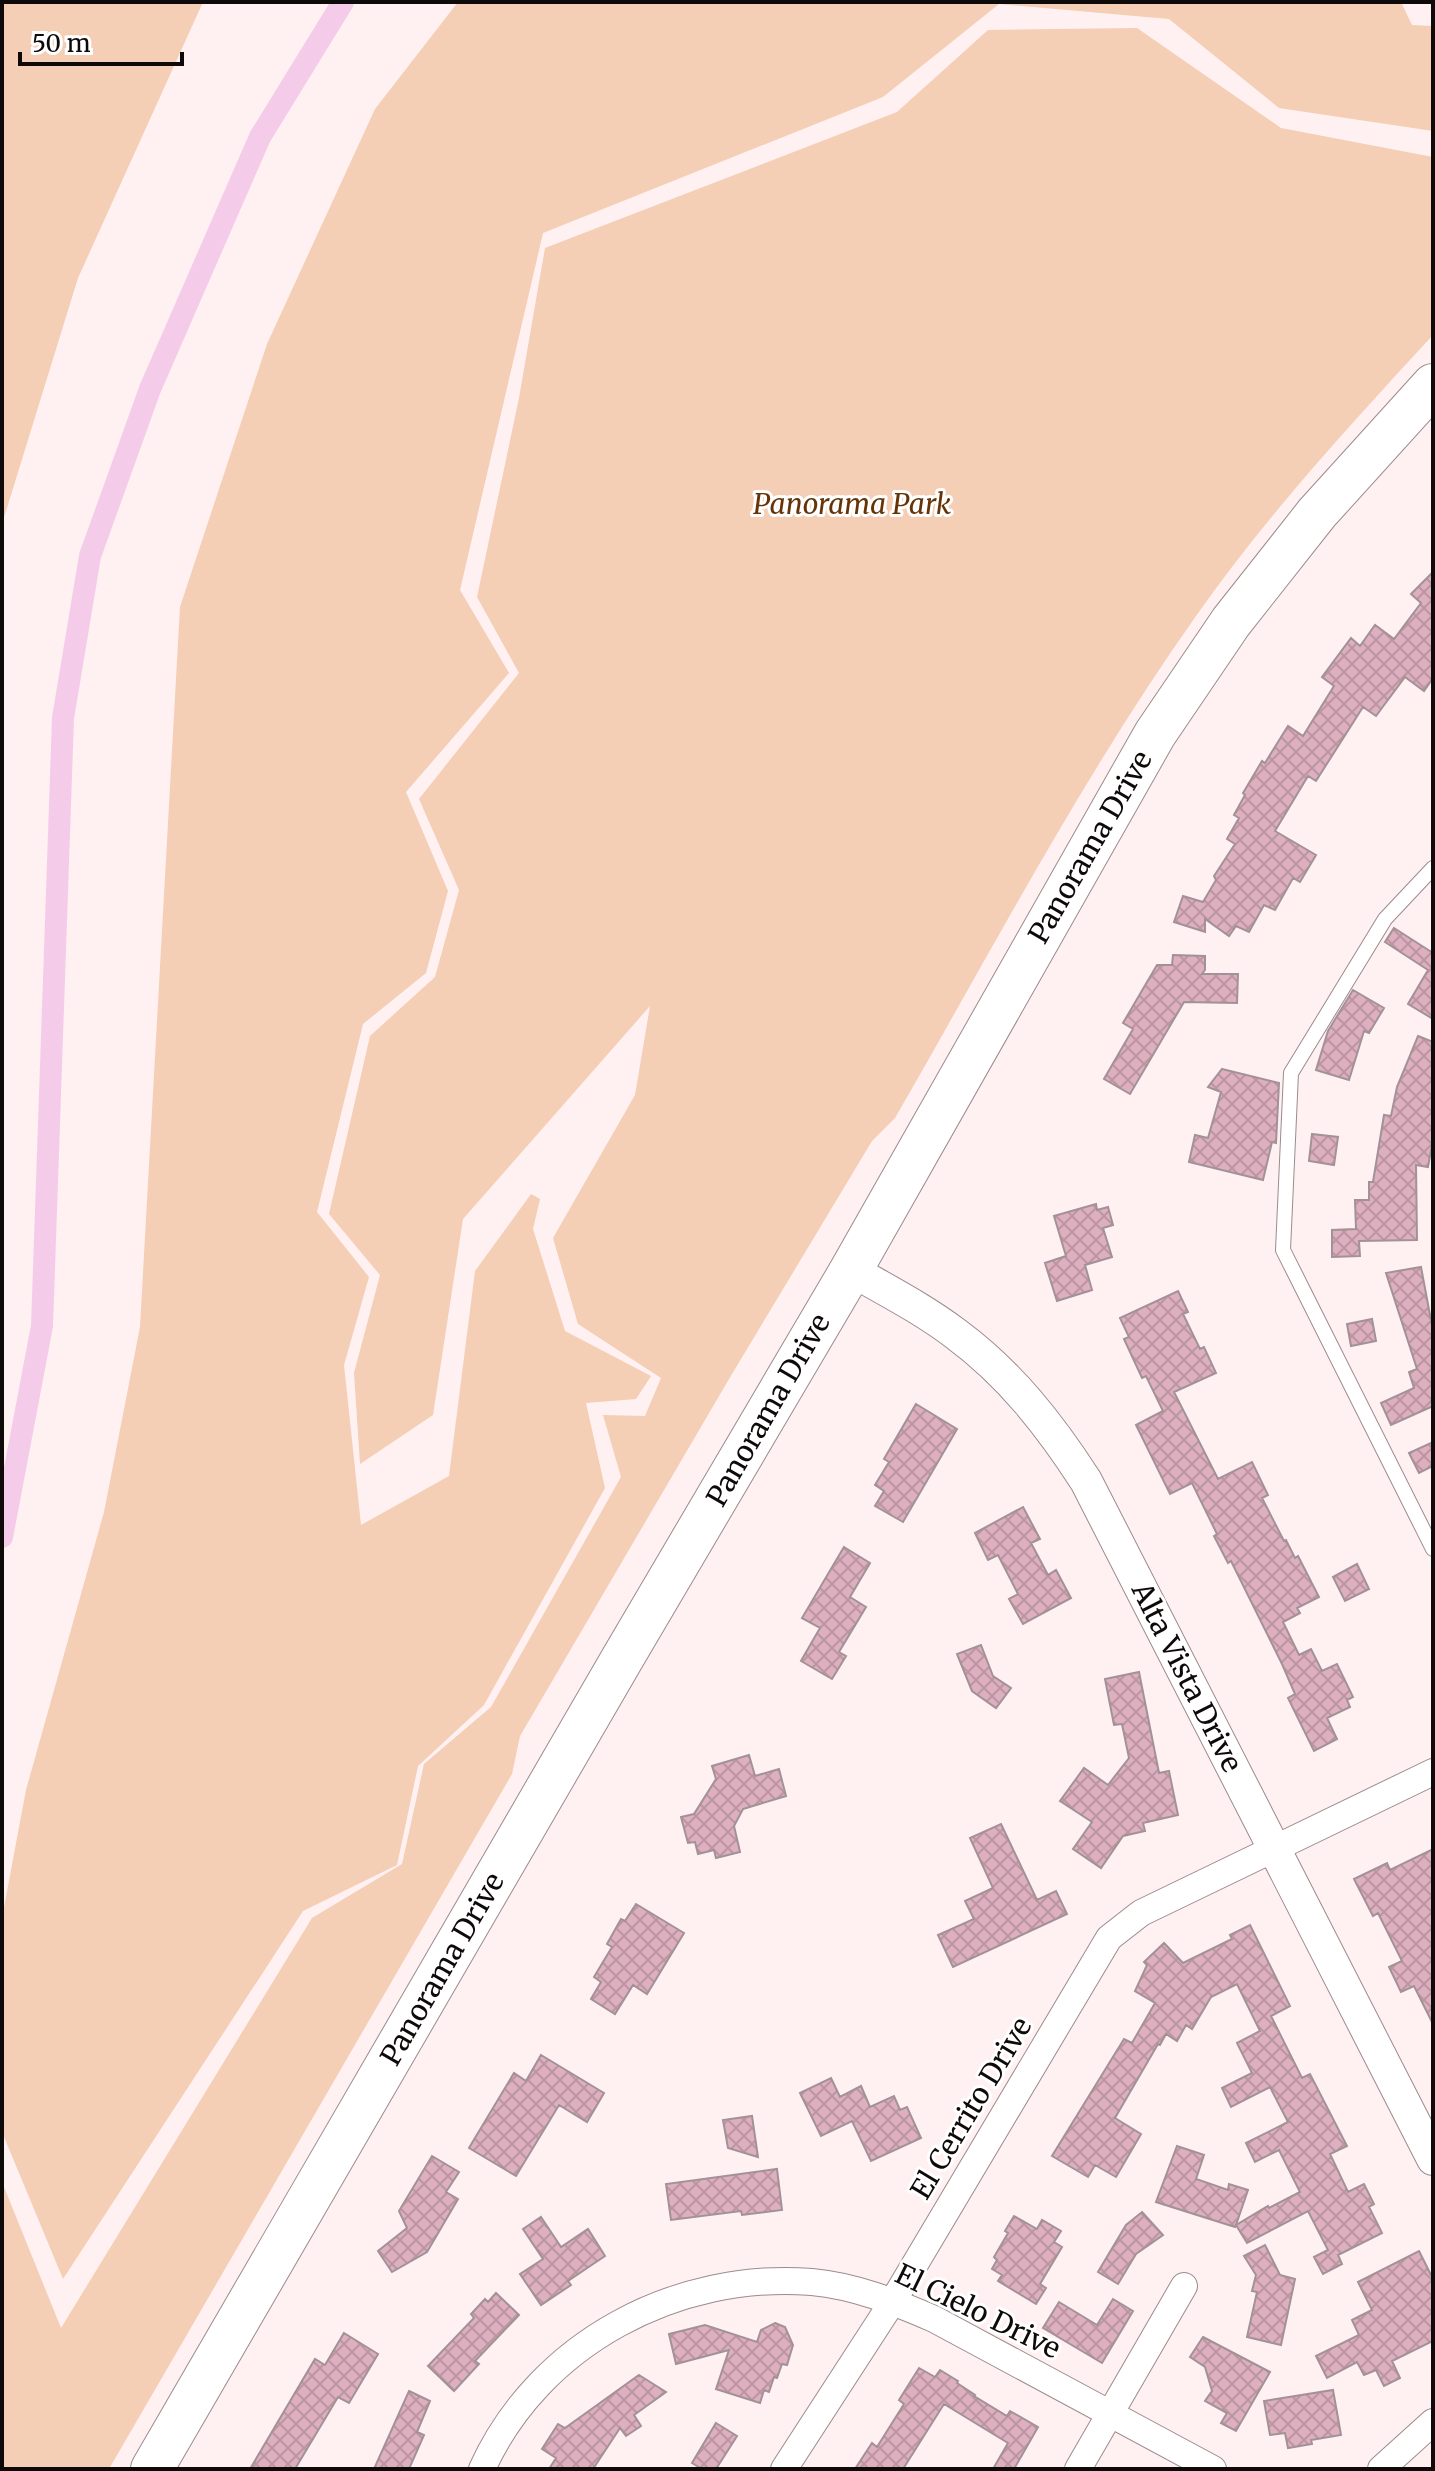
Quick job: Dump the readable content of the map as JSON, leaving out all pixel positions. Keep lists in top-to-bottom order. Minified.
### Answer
{"streets":{"main road":["Panorama Drive"],"street":["Alta Vista Drive","El Cerrito Drive","El Cielo Drive"]},"crossings":[["Panorama Drive","Alta Vista Drive"],["Alta Vista Drive","El Cerrito Drive"],["El Cerrito Drive","El Cielo Drive"]],"parks":["Panorama Park"],"scale_bar":"50 m"}
